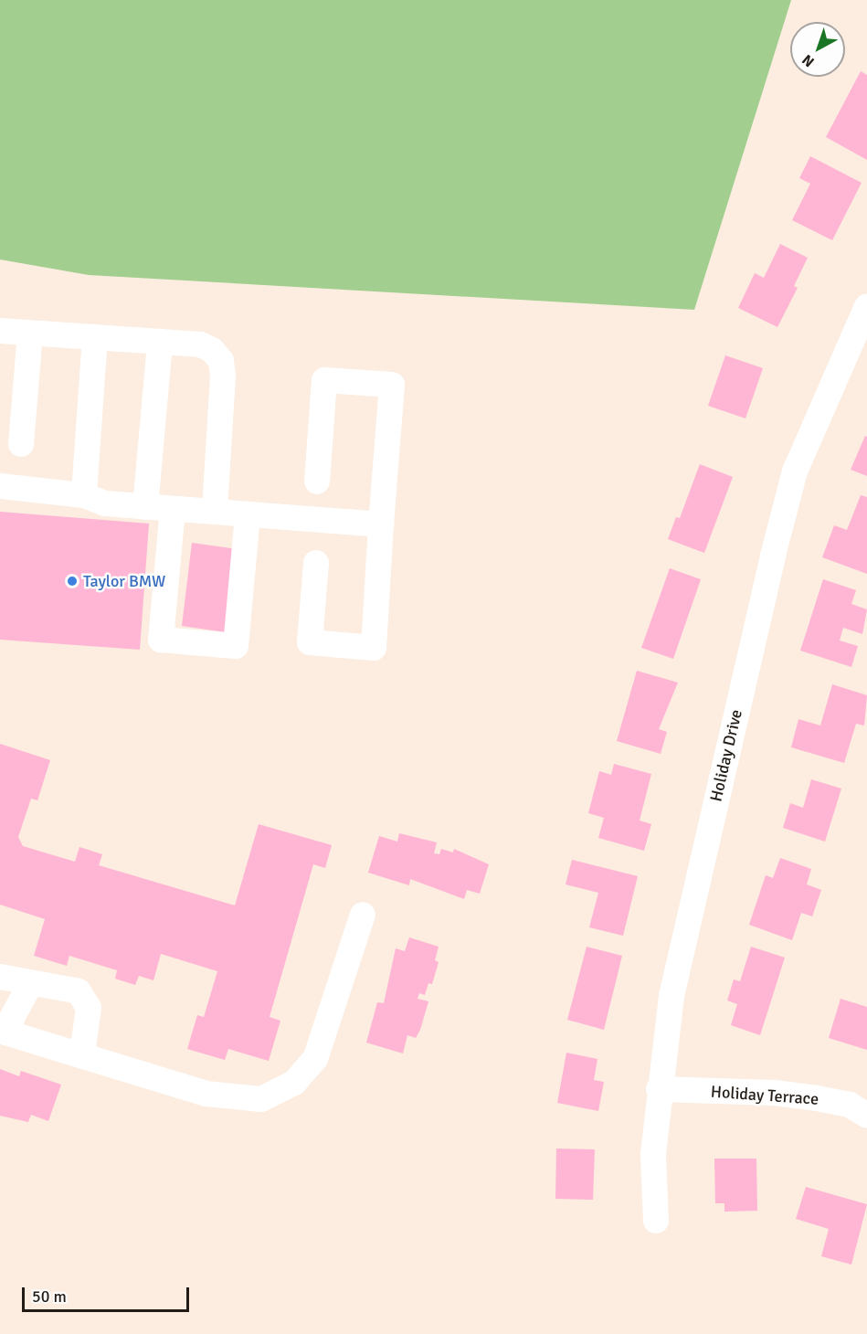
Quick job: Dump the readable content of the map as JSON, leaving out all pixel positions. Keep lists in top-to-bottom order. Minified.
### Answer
{"streets":{"street":["Holiday Drive","Holiday Terrace"]},"crossings":[["Holiday Drive","Holiday Terrace"]],"places":["Taylor BMW"],"scale_bar":"50 m","north":"bottom left"}
